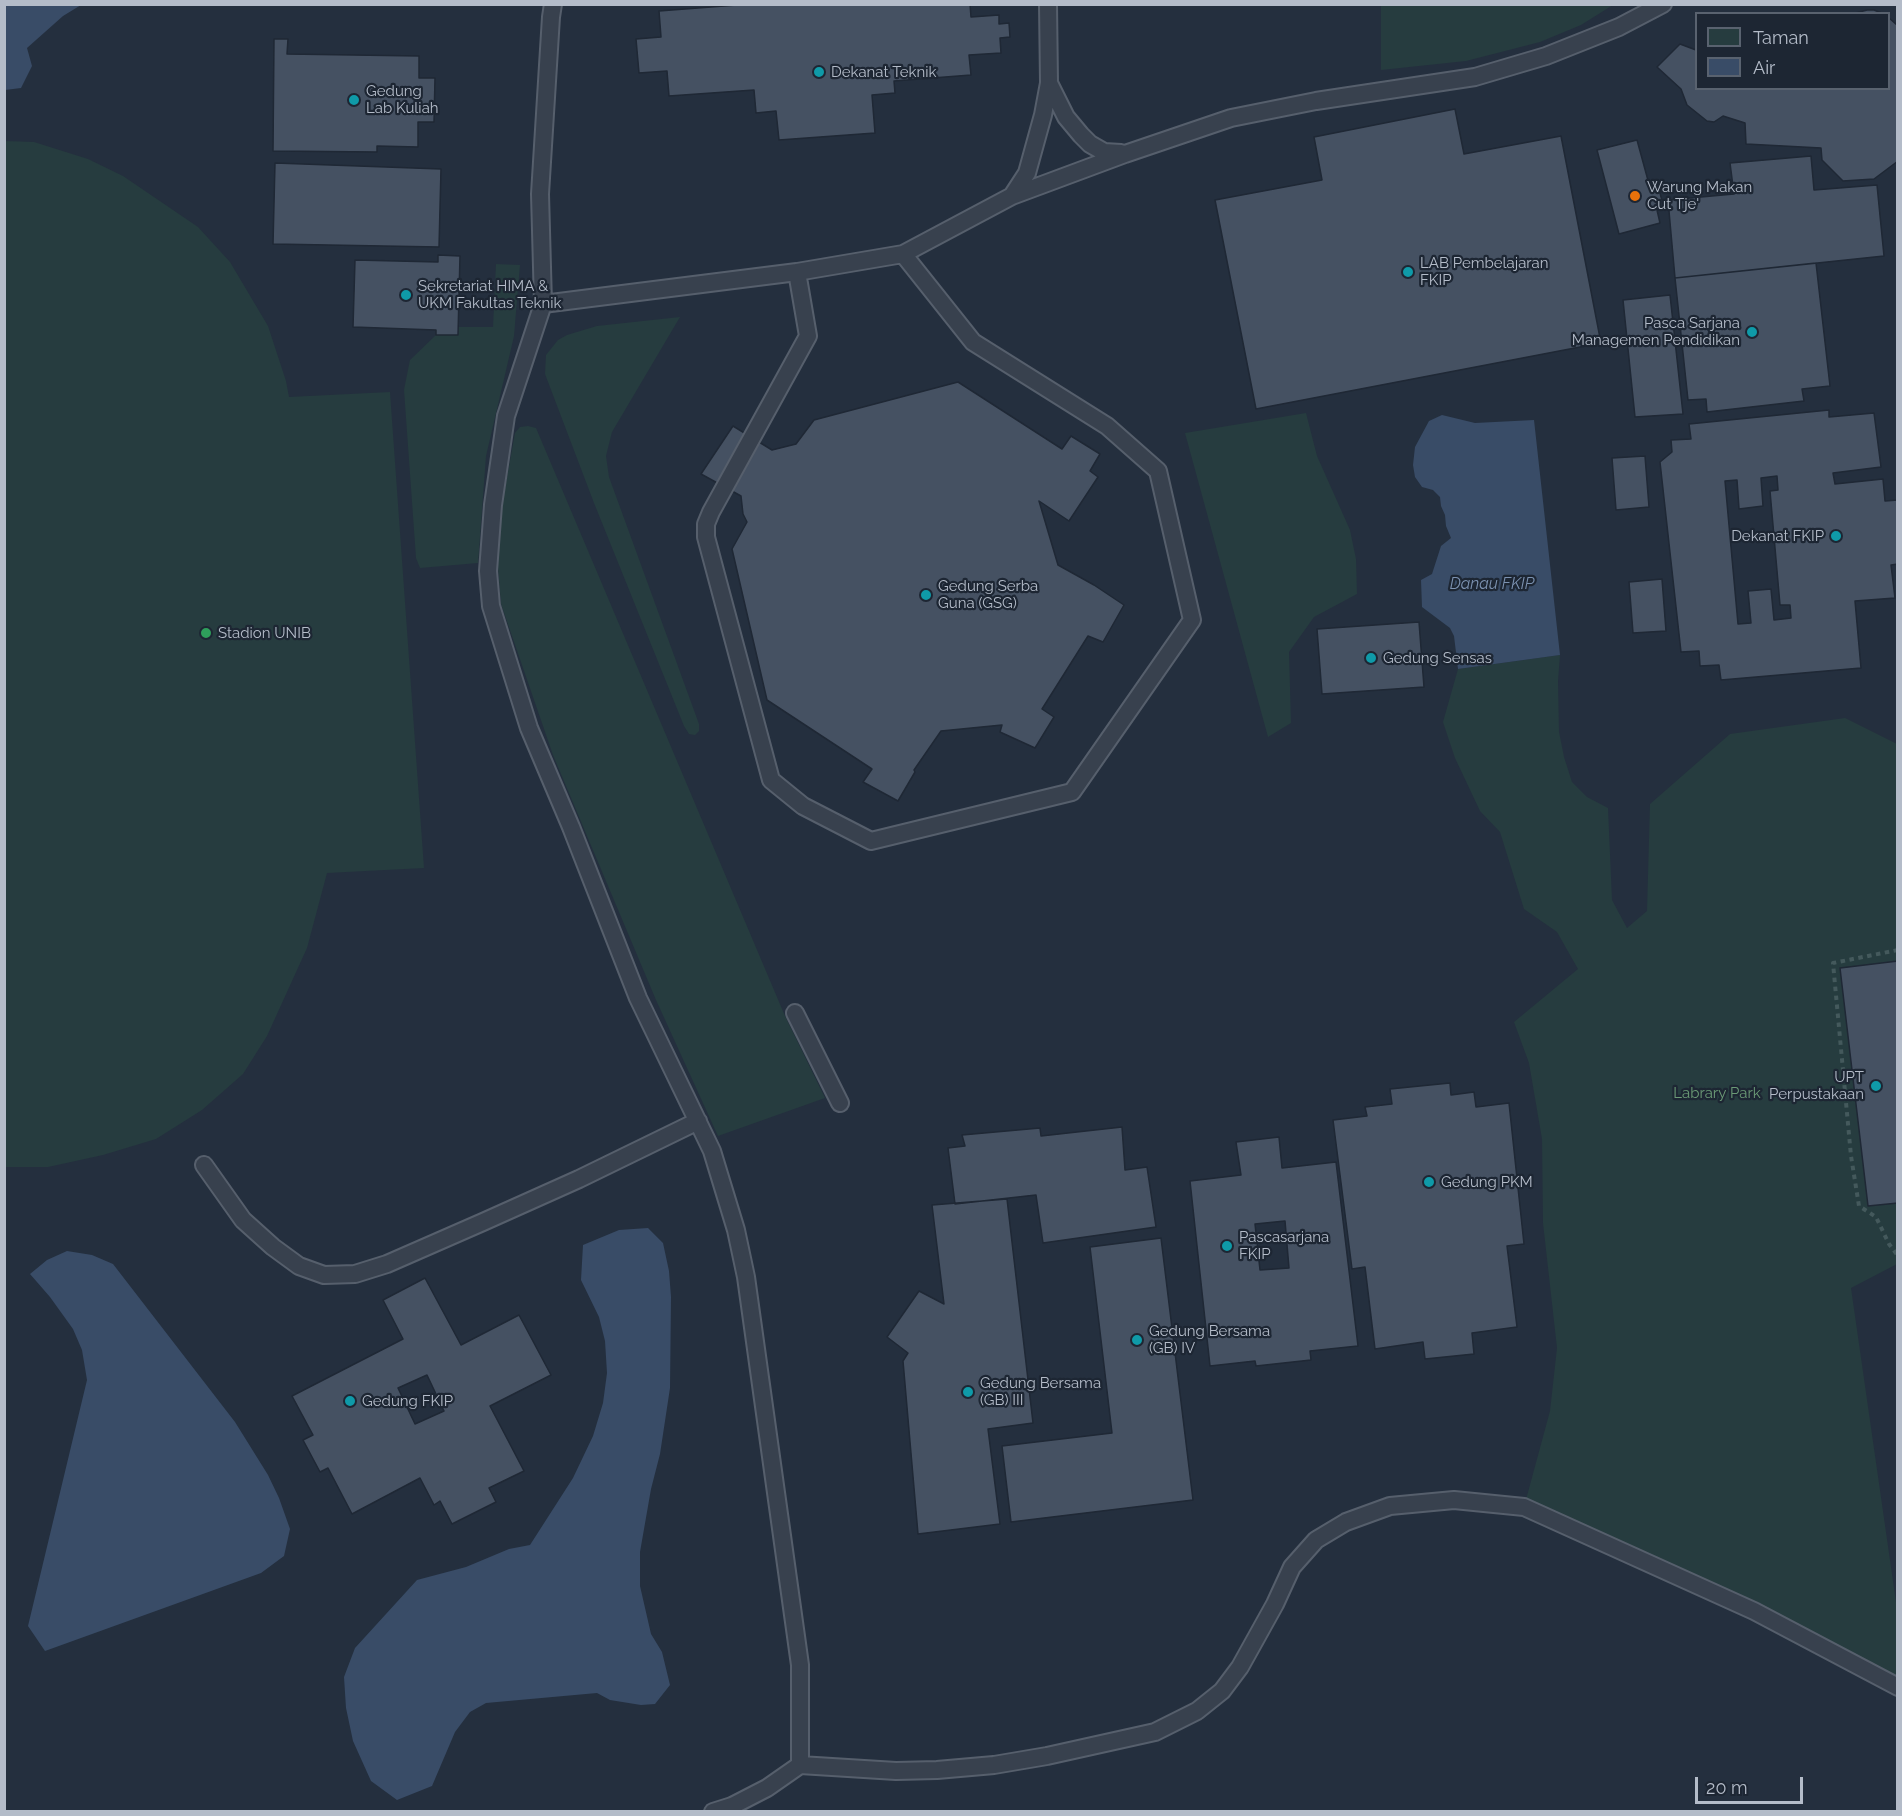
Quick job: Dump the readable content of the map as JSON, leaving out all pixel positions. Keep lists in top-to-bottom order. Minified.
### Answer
{"water":["Danau FKIP"],"parks":["Labrary Park"],"places":["Dekanat Teknik","Gedung Lab Kuliah","Warung Makan Cut Tje'","LAB Pembelajaran FKIP","Sekretariat HIMA & UKM Fakultas Teknik","Pasca Sarjana Managemen Pendidikan","Dekanat FKIP","Gedung Serba Guna (GSG)","Stadion UNIB","Gedung Sensas","UPT Perpustakaan","Gedung PKM","Pascasarjana FKIP","Gedung Bersama (GB) IV","Gedung Bersama (GB) III","Gedung FKIP"],"legend":["Taman","Air"],"scale_bar":"20 m"}
